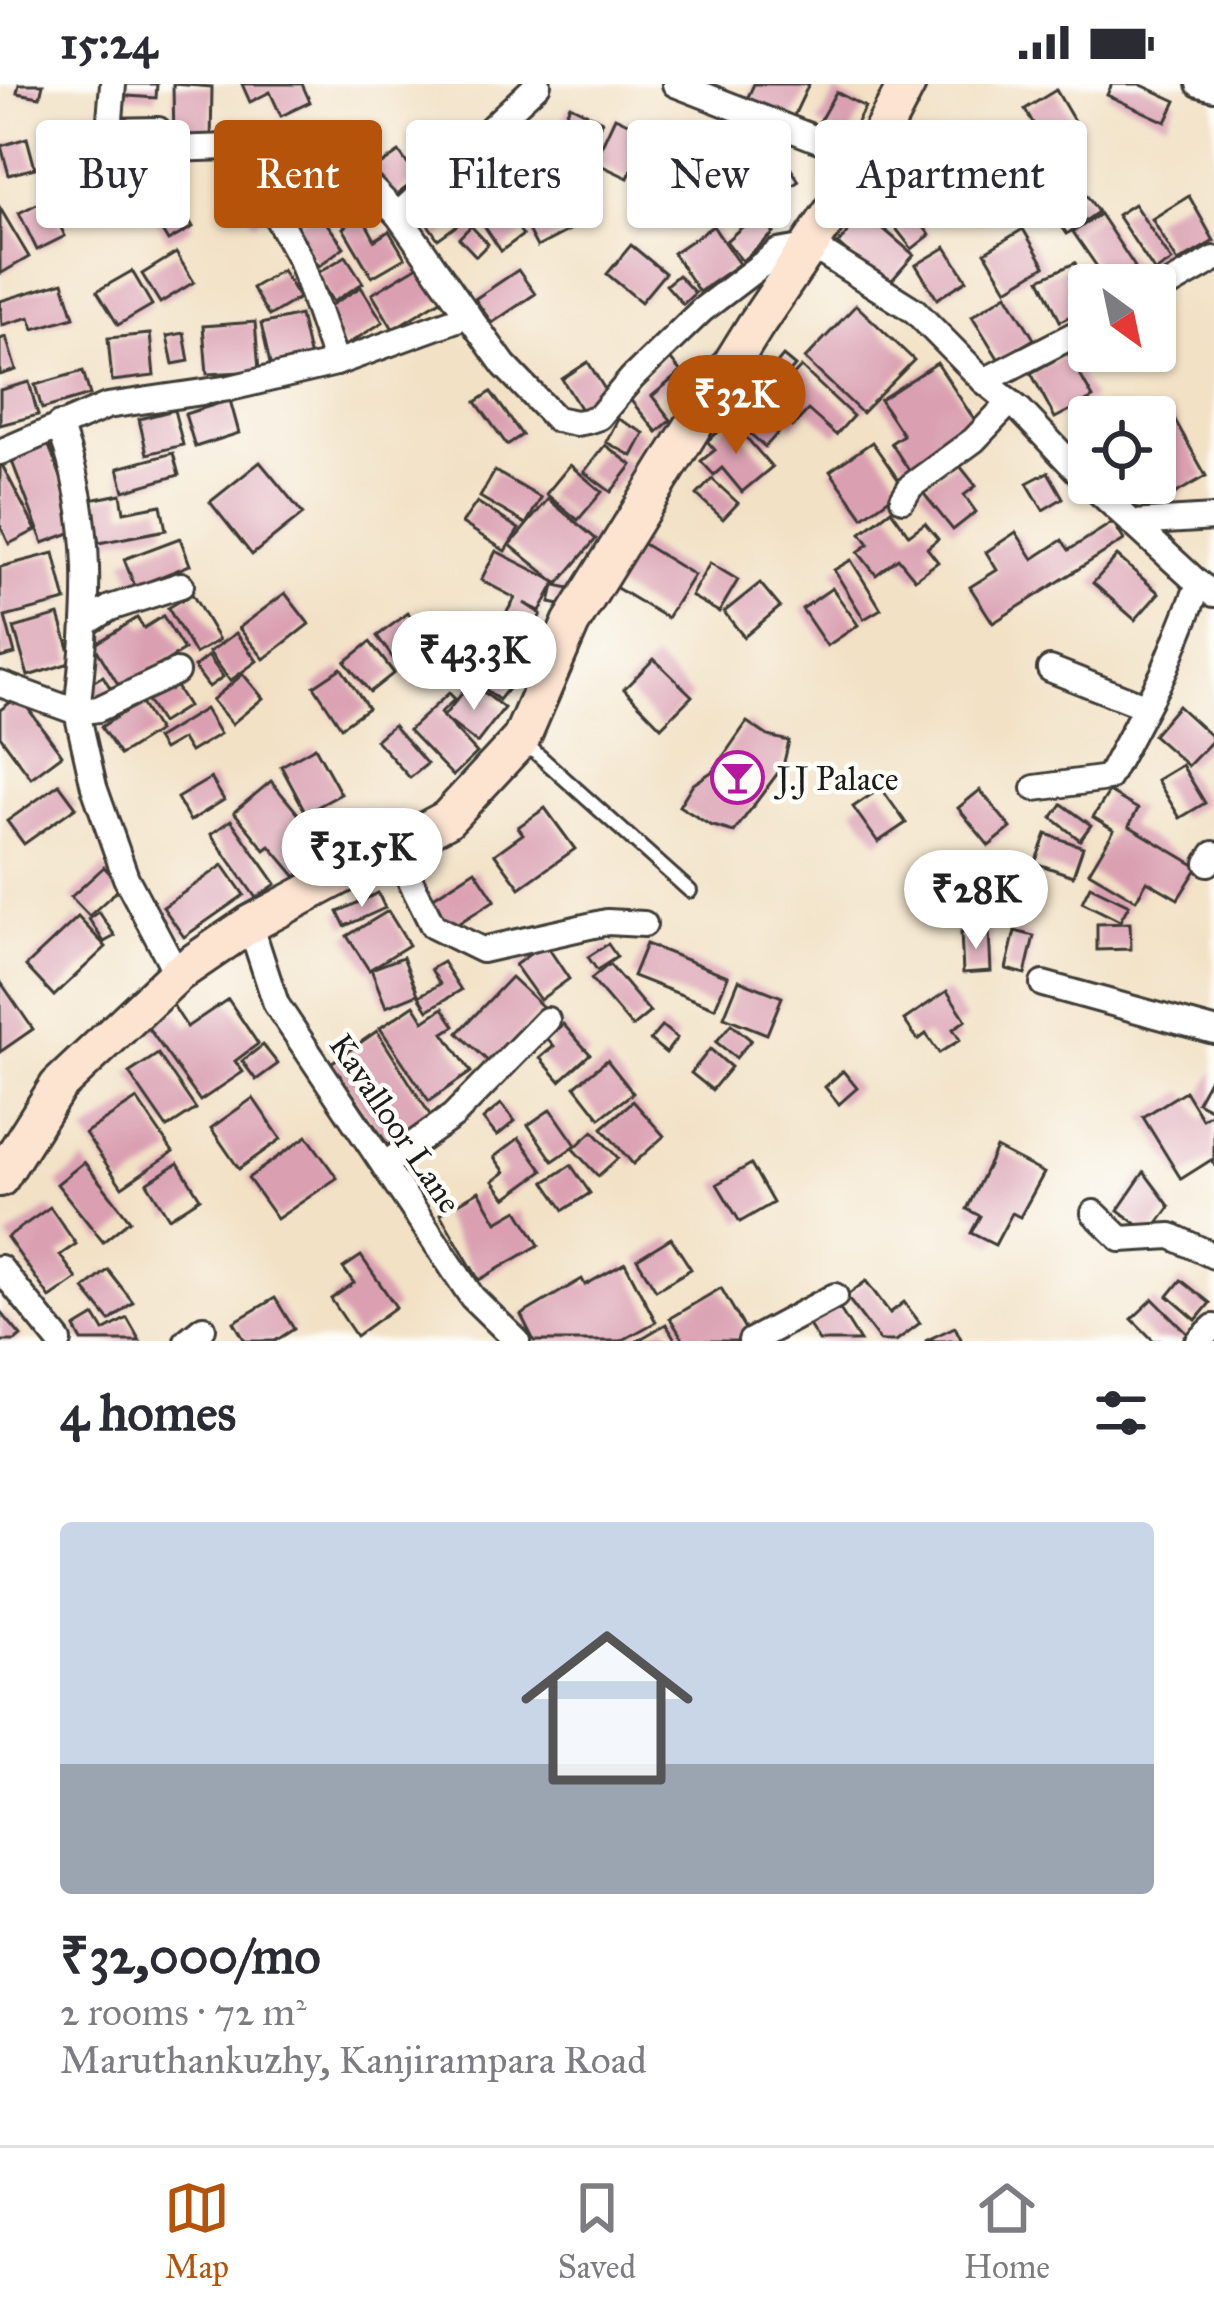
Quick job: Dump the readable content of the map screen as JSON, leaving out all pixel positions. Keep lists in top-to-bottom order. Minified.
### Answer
{"streets":{"street":["Kavalloor Lane"]},"places":{"bar":["J.J Palace"]},"north":"bottom right","page":{"status":"15:24","chip":["Buy","Rent","Filters","New","Apartment"],"price":["₹32K","₹43.3K","₹31.5K","₹28K"],"heading":"4 homes","list":[{"name":"₹32,000/mo","note":"2 rooms · 72 m² · Maruthankuzhy, Kanjirampara Road"}],"tabs":["Map","Saved","Home"]}}
